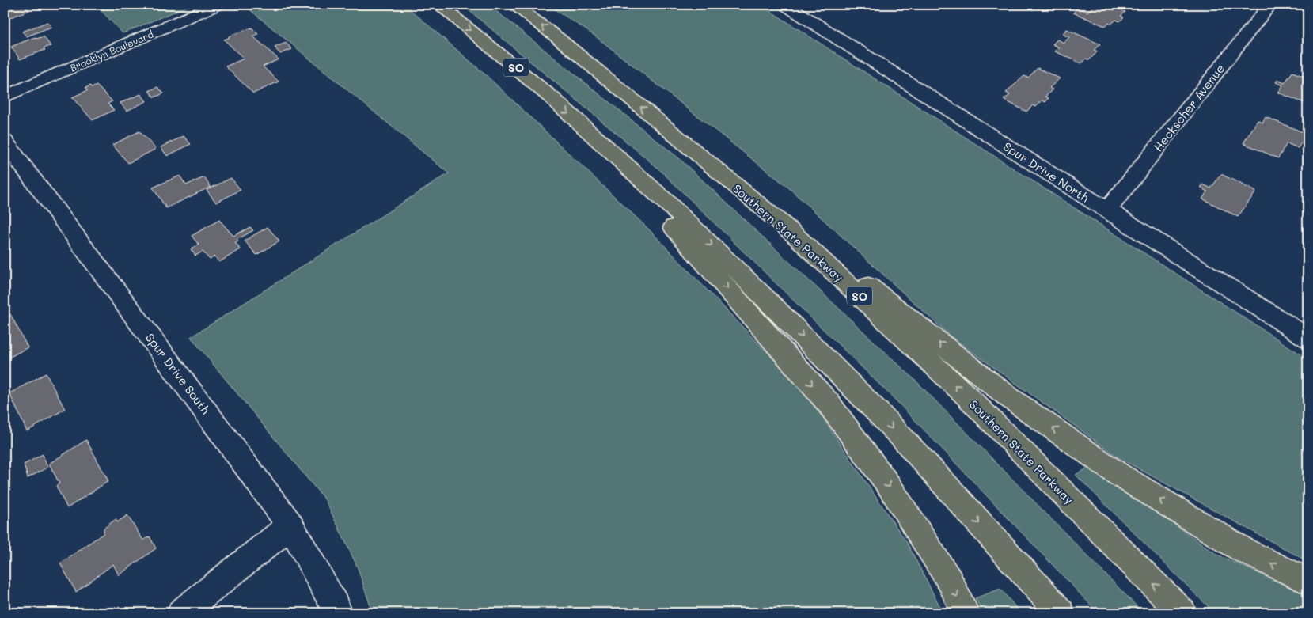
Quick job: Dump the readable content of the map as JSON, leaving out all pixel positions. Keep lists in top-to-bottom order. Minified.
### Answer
{"streets":{"highway":["SO","Southern State Parkway"],"street":["Brooklyn Boulevard","Heckscher Avenue","Spur Drive North","Spur Drive South"]},"crossings":[["Heckscher Avenue","Spur Drive North"]]}
